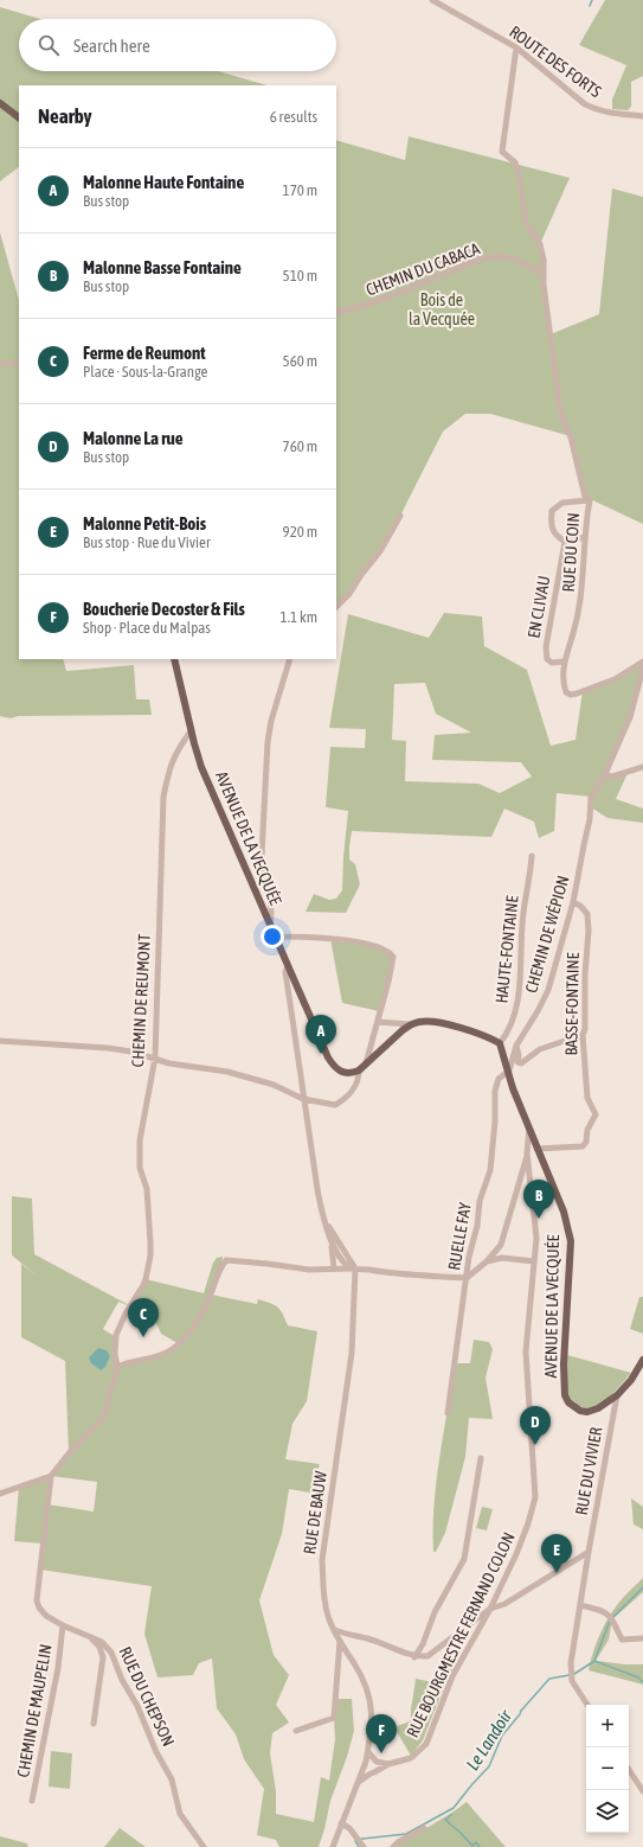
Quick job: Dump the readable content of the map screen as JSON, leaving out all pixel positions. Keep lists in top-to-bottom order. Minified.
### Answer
{"streets":{"main road":["AVENUE DE LA VECQUÉE"],"street":["ROUTE DES FORTS","CHEMIN DU CABACA","RUE DU COIN","EN CLIVAU","CHEMIN DE WÉPION","HAUTE-FONTAINE","CHEMIN DE REUMONT","BASSE-FONTAINE","RUELLE FAY","RUE DU VIVIER","RUE DE BAUW","RUE BOURGMESTRE FERNAND COLON","RUE DU CHEPSON","CHEMIN DE MAUPELIN"]},"crossings":[["ROUTE DES FORTS","RUE DU COIN"],["CHEMIN DU CABACA","RUE DU COIN"],["RUE DU COIN","EN CLIVAU"],["AVENUE DE LA VECQUÉE","CHEMIN DE WÉPION"],["AVENUE DE LA VECQUÉE","HAUTE-FONTAINE"],["AVENUE DE LA VECQUÉE","CHEMIN DE REUMONT"],["AVENUE DE LA VECQUÉE","BASSE-FONTAINE"],["AVENUE DE LA VECQUÉE","RUELLE FAY"],["AVENUE DE LA VECQUÉE","RUE DU VIVIER"],["AVENUE DE LA VECQUÉE","RUE BOURGMESTRE FERNAND COLON"],["CHEMIN DE WÉPION","BASSE-FONTAINE"],["CHEMIN DE WÉPION","RUELLE FAY"],["CHEMIN DE REUMONT","RUE DU CHEPSON"],["RUE DU CHEPSON","CHEMIN DE MAUPELIN"]],"water":["Le Landoir"],"parks":["Bois de la Vecquée"],"page":{"search":"Search here","heading":["Nearby","6 results"],"list":[{"mark":"A","name":"Malonne Haute Fontaine","note":"Bus stop","value":"170 m"},{"mark":"B","name":"Malonne Basse Fontaine","note":"Bus stop","value":"510 m"},{"mark":"C","name":"Ferme de Reumont","note":"Place · Sous-la-Grange","value":"560 m"},{"mark":"D","name":"Malonne La rue","note":"Bus stop","value":"760 m"},{"mark":"E","name":"Malonne Petit-Bois","note":"Bus stop · Rue du Vivier","value":"920 m"},{"mark":"F","name":"Boucherie Decoster & Fils","note":"Shop · Place du Malpas","value":"1.1 km"}],"pins":["A","B","C","D","E","F"],"map_buttons":["+","−"]}}
